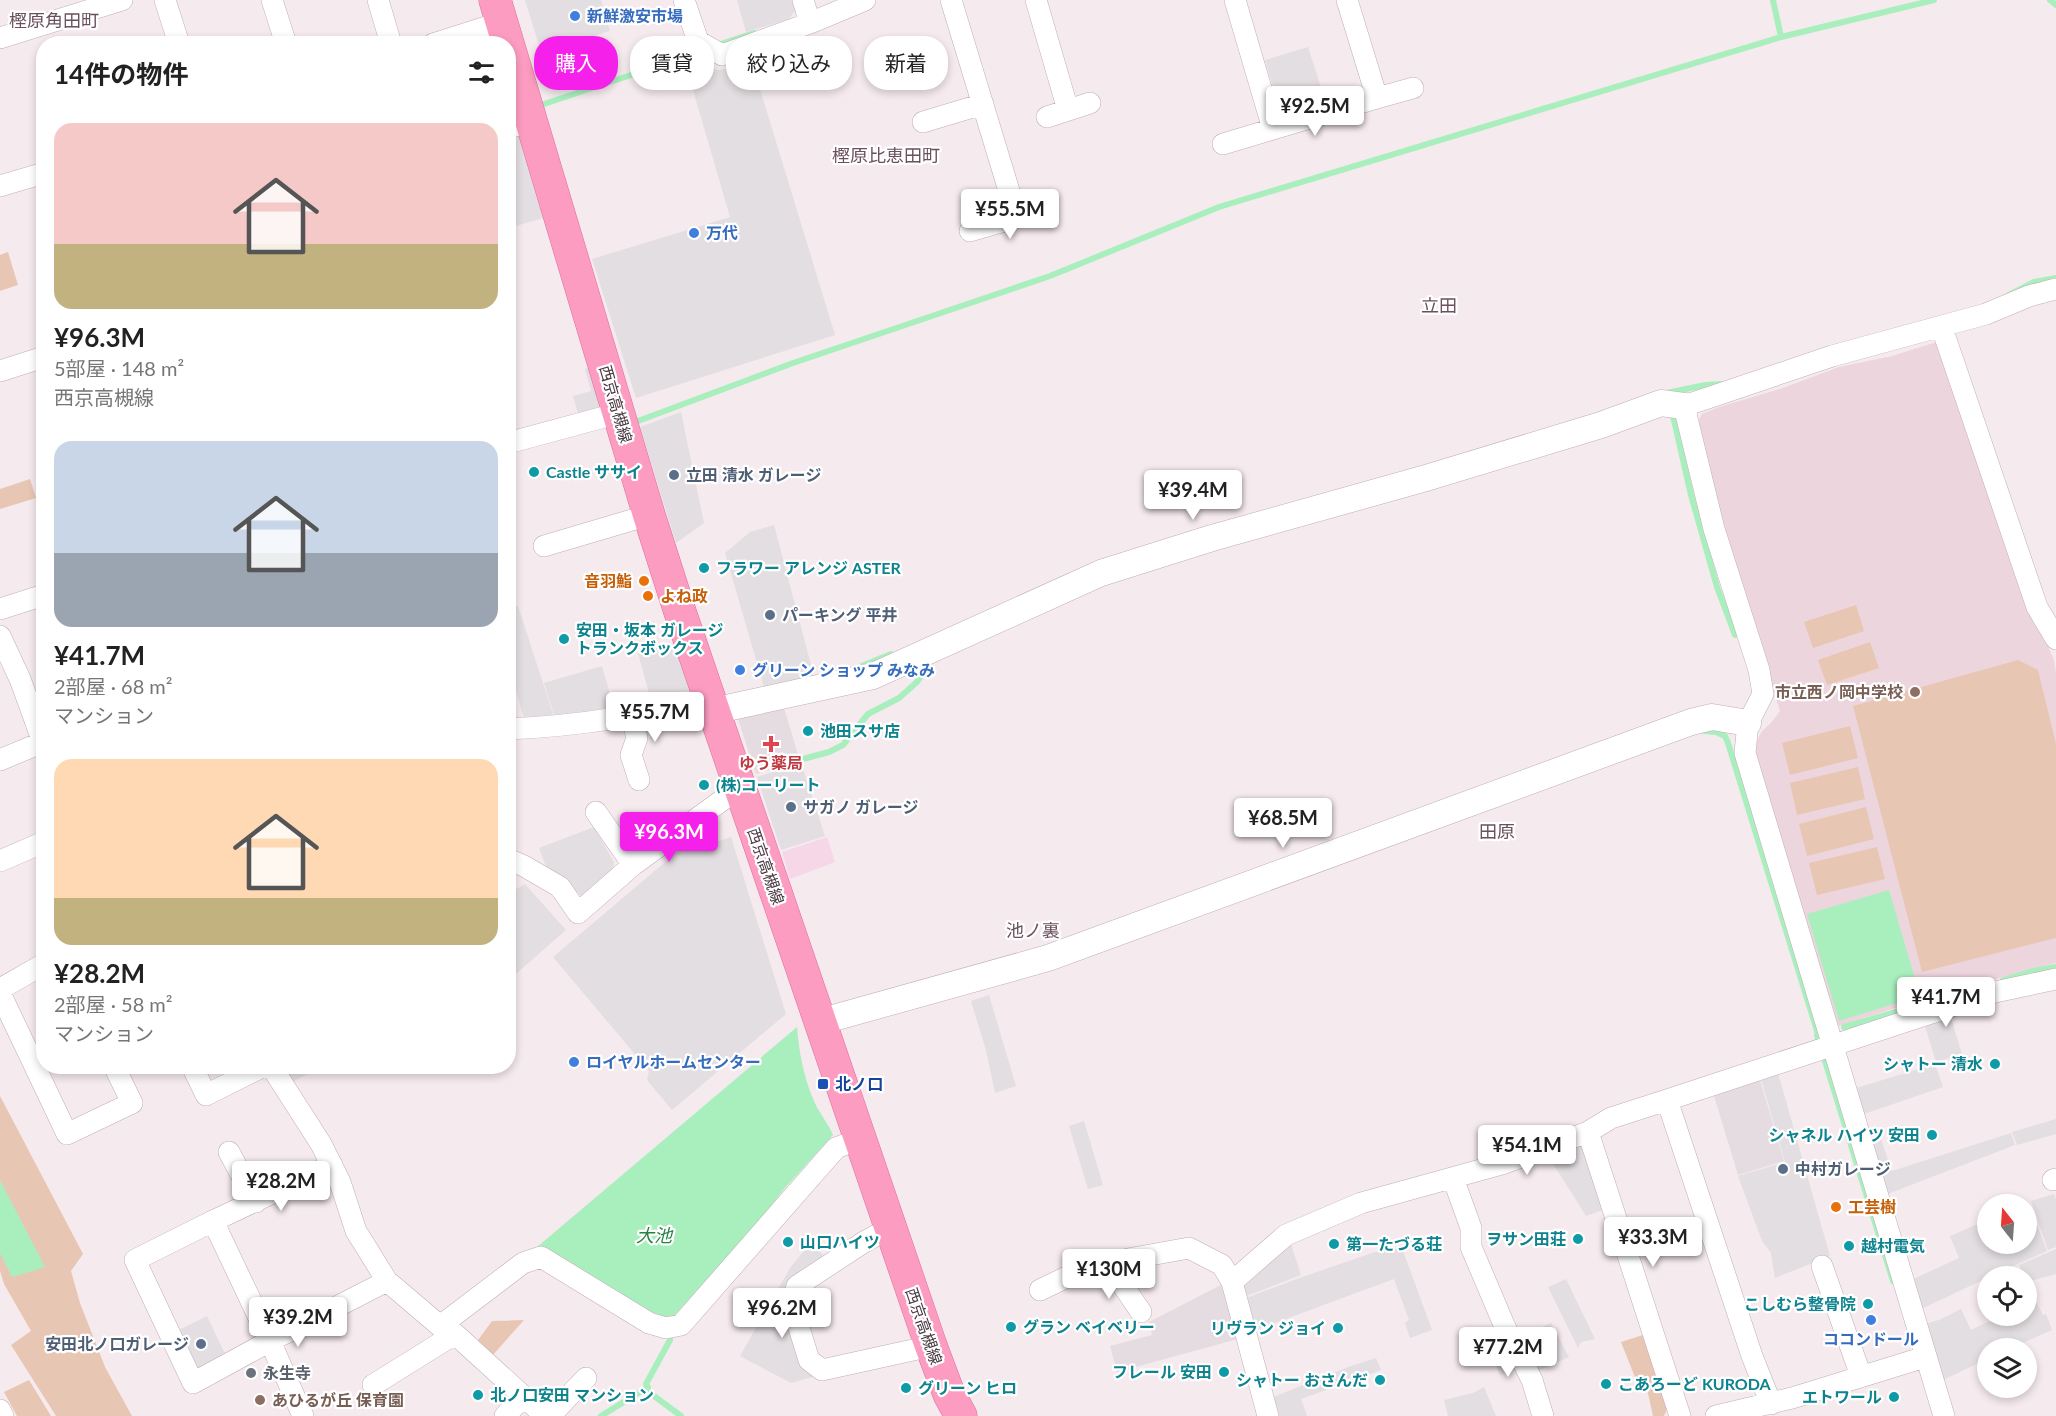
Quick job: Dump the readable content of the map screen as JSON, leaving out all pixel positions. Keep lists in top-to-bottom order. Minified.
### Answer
{"streets":{"main road":["西京高槻線"]},"districts":["樫原角田町","樫原比恵田町","立田","田原","池ノ裏"],"water":["大池"],"places":{"other":["新鮮激安市場","万代","Castle ササイ","立田 清水 ガレージ","フラワー アレンジ ASTER","音羽鮨","よね政","パーキング 平井","安田・坂本 ガレージ トランクボックス","グリーン ショップ みなみ","市立西ノ岡中学校","池田スサ店","(株)コーリート","サガノ ガレージ","ロイヤルホームセンター","シャトー 清水","シャネル ハイツ 安田","中村ガレージ","工芸樹","ヲサン田荘","山口ハイツ","第一たづる荘","越村電気","こしむら整骨院","ココンドール","グラン ベイベリー","リヴラン ジョイ","安田北ノ口ガレージ","フレール 安田","永生寺","シャトー おさんだ","こあろーど KURODA","グリーン ヒロ","北ノ口安田 マンション","エトワール","あひるが丘 保育園"],"health":["ゆう薬局"],"transit":["北ノ口"]},"north":"top","page":{"chip":["購入","賃貸","絞り込み","新着"],"heading":"14件の物件","price":["¥92.5M","¥55.5M","¥39.4M","¥55.7M","¥68.5M","¥96.3M","¥41.7M","¥54.1M","¥28.2M","¥33.3M","¥130M","¥96.2M","¥39.2M","¥77.2M"],"list":[{"name":"¥96.3M","note":"5部屋 · 148 m² · 西京高槻線"},{"name":"¥41.7M","note":"2部屋 · 68 m² · マンション"},{"name":"¥28.2M","note":"2部屋 · 58 m² · マンション"}]}}
